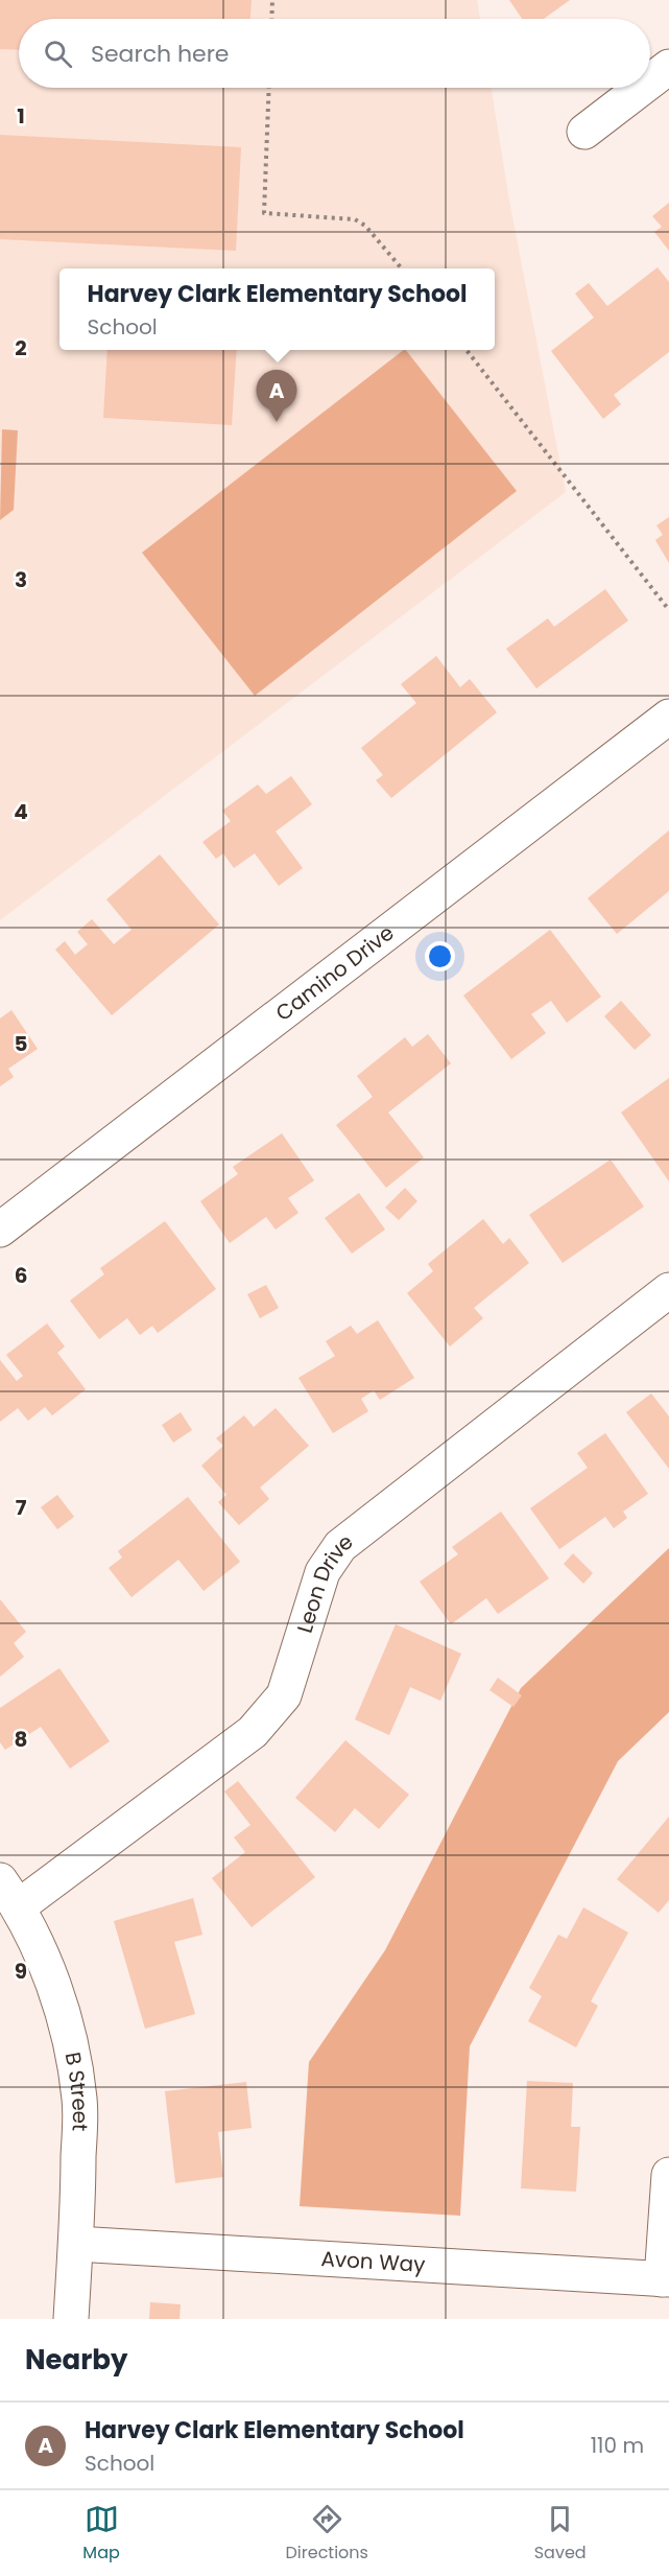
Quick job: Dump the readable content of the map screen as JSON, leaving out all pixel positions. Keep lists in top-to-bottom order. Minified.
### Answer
{"streets":{"street":["Camino Drive","Leon Drive","B Street","Avon Way"]},"crossings":[["Leon Drive","B Street"],["B Street","Avon Way"]],"page":{"search":"Search here","popup":["Harvey Clark Elementary School","School"],"pins":"A","heading":"Nearby","list":[{"mark":"A","name":"Harvey Clark Elementary School","note":"School","value":"110 m"}],"nav":["Map","Directions","Saved"]},"grid":{"rows":["1","2","3","4","5","6","7","8","9"]}}
